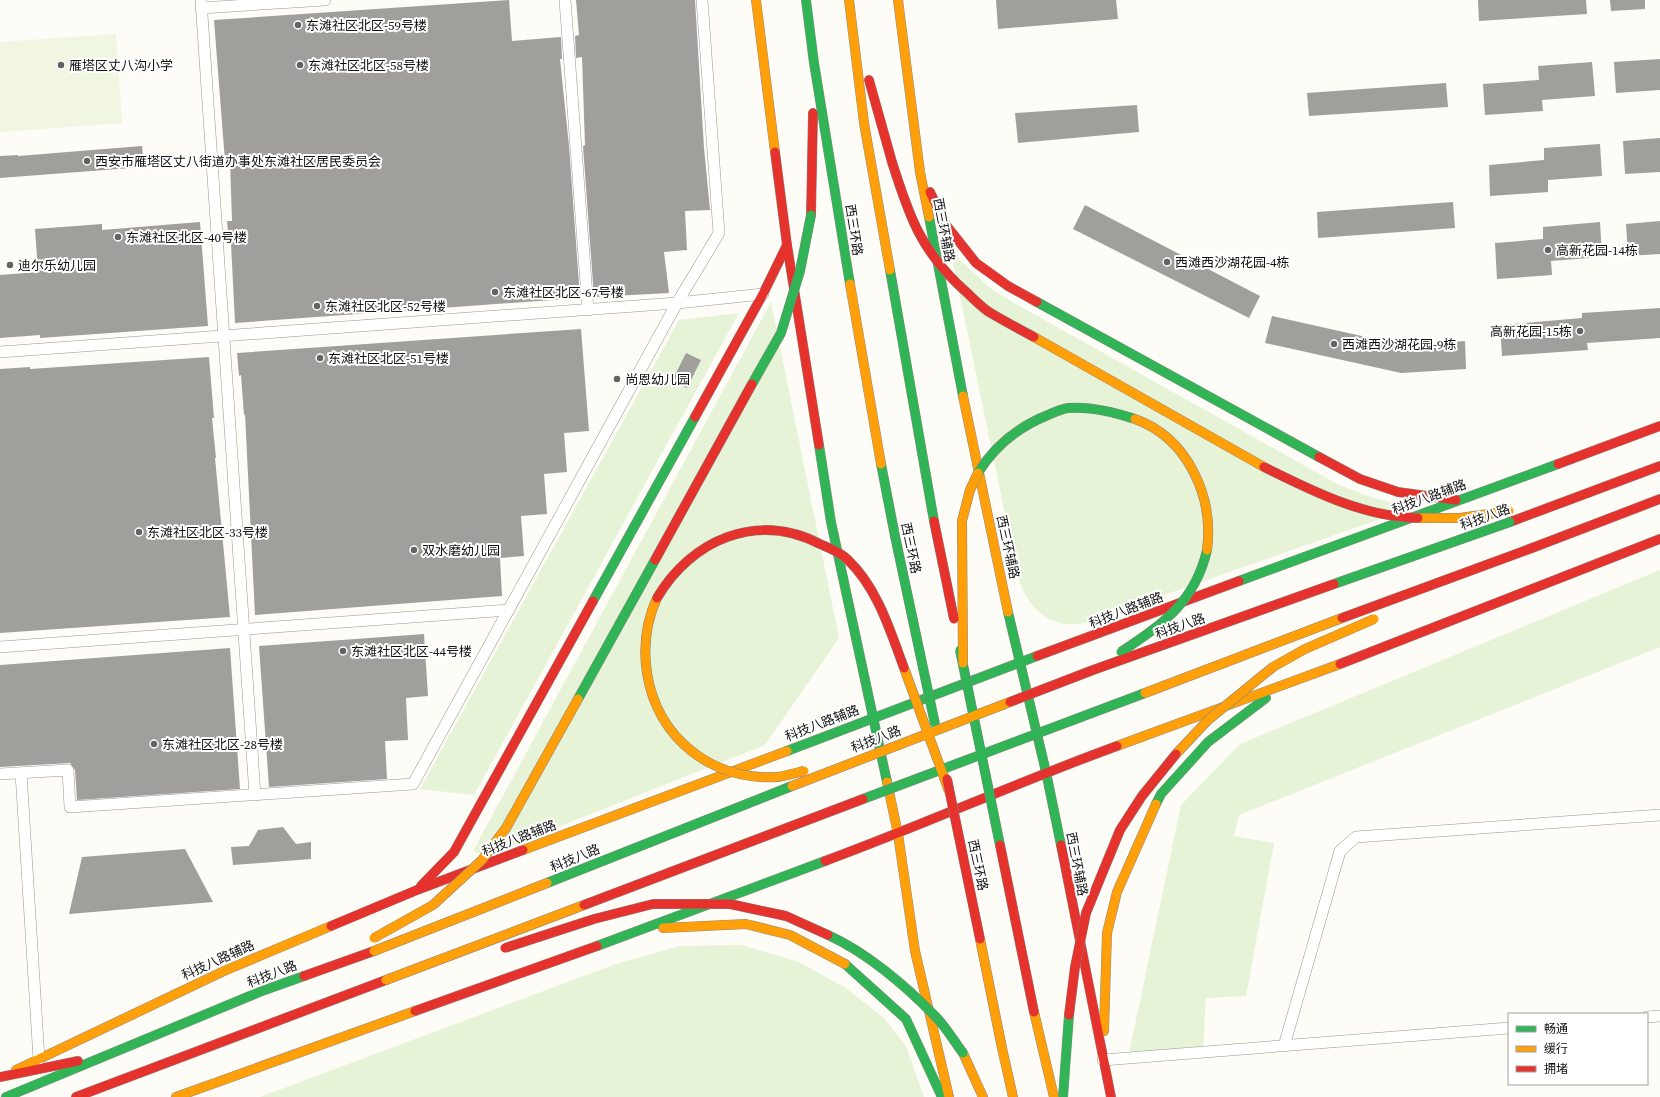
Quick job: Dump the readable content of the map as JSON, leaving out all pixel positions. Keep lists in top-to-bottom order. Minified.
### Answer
{"streets":{"main road":["西三环路","西三环辅路","科技八路辅路","科技八路"]},"crossings":[["西三环辅路","科技八路辅路"],["科技八路辅路","科技八路"]],"places":["东滩社区北区-59号楼","雁塔区丈八沟小学","东滩社区北区-58号楼","西安市雁塔区丈八街道办事处东滩社区居民委员会","东滩社区北区-40号楼","高新花园-14栋","西滩西沙湖花园-4栋","迪尔乐幼儿园","东滩社区北区-67号楼","东滩社区北区-52号楼","高新花园-15栋","西滩西沙湖花园-9栋","东滩社区北区-51号楼","尚恩幼儿园","东滩社区北区-33号楼","双水磨幼儿园","东滩社区北区-44号楼","东滩社区北区-28号楼"],"legend":["畅通","缓行","拥堵"]}
